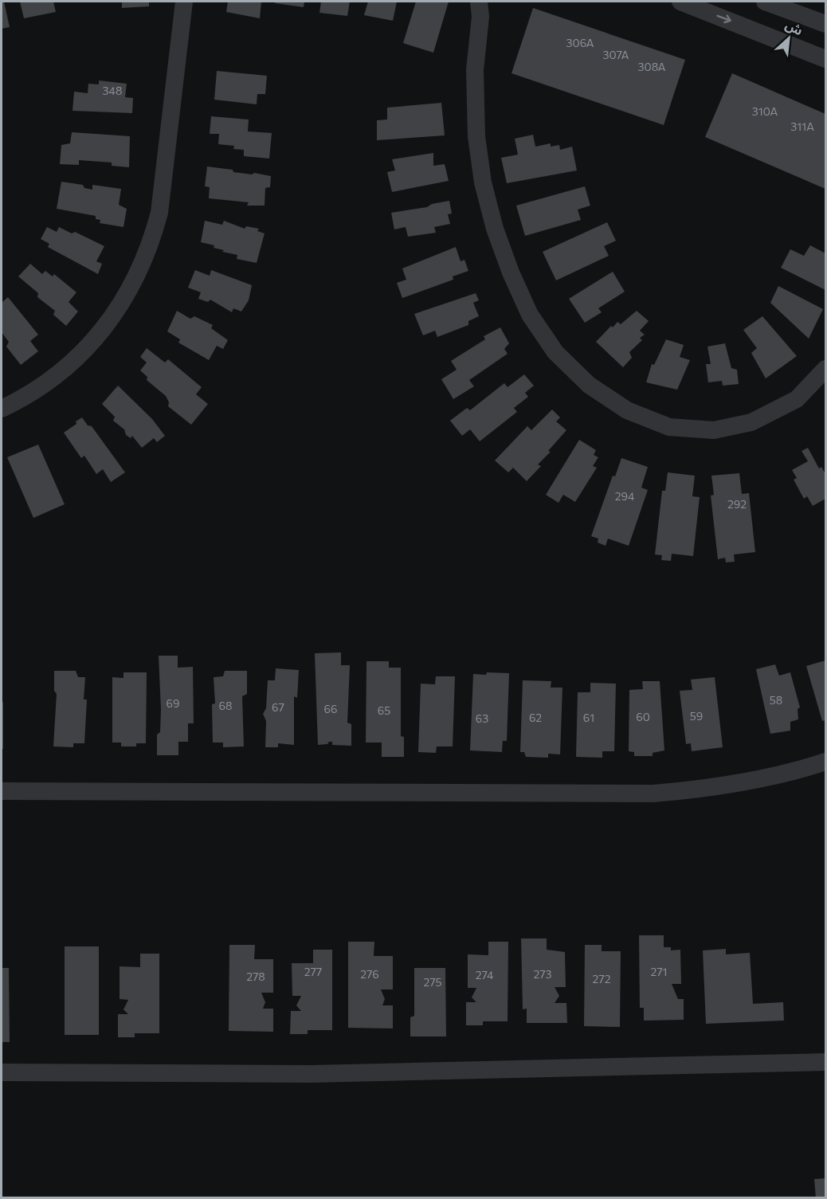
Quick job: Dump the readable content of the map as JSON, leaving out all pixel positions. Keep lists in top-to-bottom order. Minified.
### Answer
{"house_numbers":["306A","307A","308A","348","310A","311A","294","292","58","69","68","67","66","65","59","60","62","61","63","277","271","276","273","274","278","272","275"],"north":"top right"}
